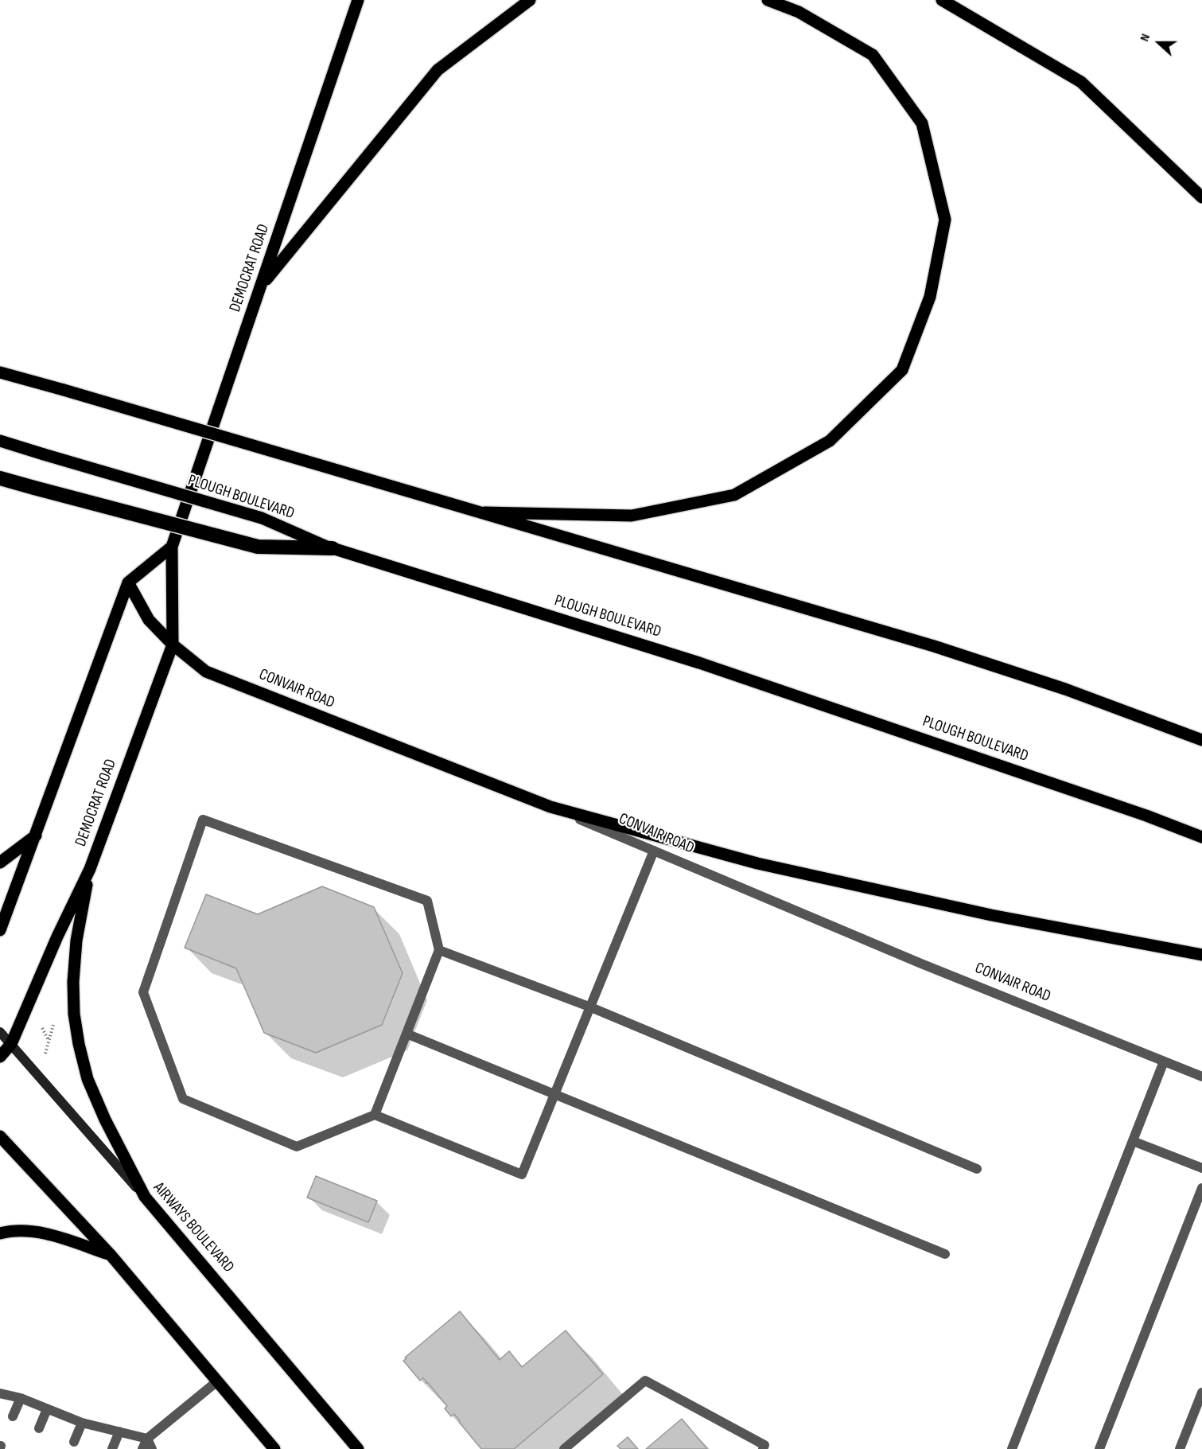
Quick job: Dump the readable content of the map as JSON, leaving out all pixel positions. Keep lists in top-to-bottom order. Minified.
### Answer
{"streets":{"main road":["DEMOCRAT ROAD","PLOUGH BOULEVARD","CONVAIR ROAD","AIRWAYS BOULEVARD"]},"crossings":[["DEMOCRAT ROAD","CONVAIR ROAD"],["DEMOCRAT ROAD","AIRWAYS BOULEVARD"]],"north":"left"}
